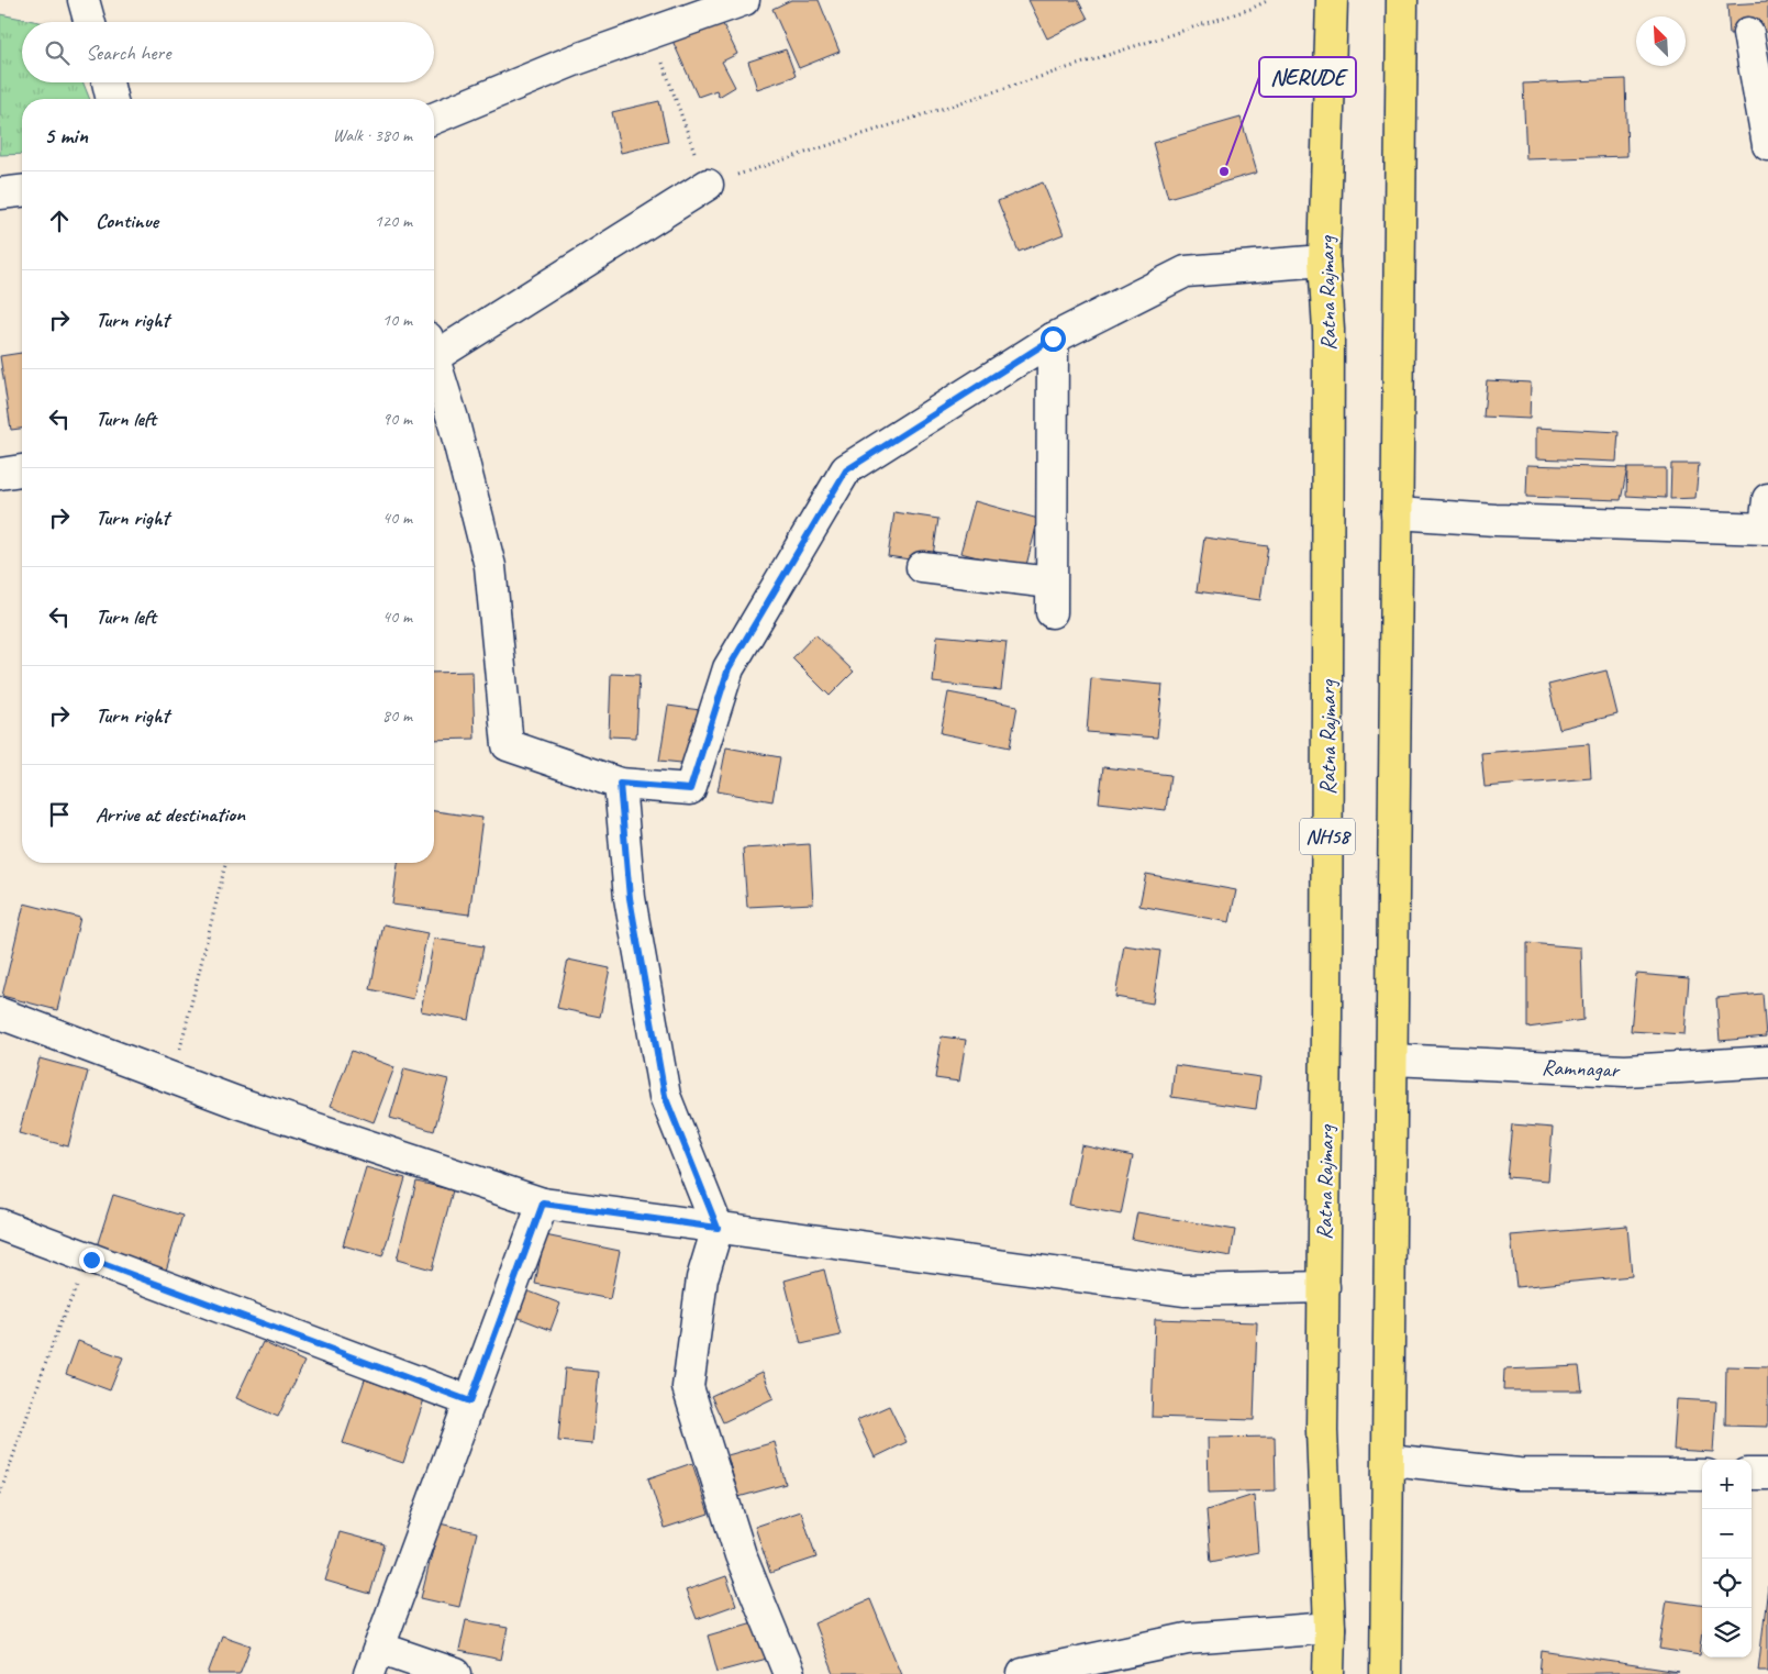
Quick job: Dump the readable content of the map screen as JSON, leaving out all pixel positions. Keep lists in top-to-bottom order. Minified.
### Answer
{"streets":{"highway":["Ratna Rajmarg","NH58"],"street":["Ramnagar"]},"places":["NERUDE"],"north":"top left","page":{"search":"Search here","heading":["5 min","Walk · 380 m"],"list":[["Continue","120 m"],["Turn right","10 m"],["Turn left","90 m"],["Turn right","40 m"],["Turn left","40 m"],["Turn right","80 m"],"Arrive at destination"],"map_buttons":["+","−"]}}
